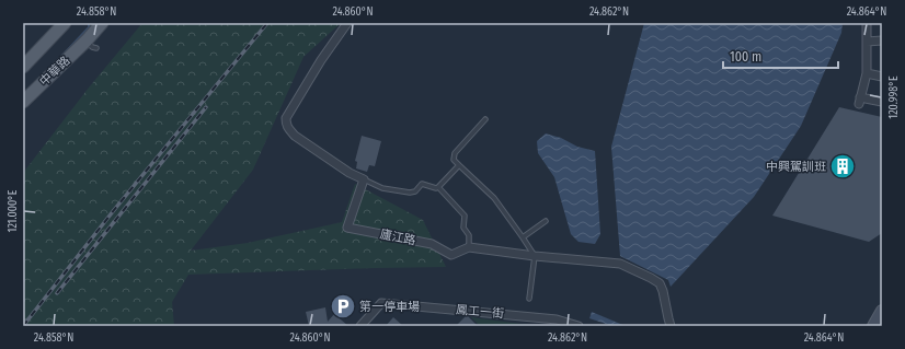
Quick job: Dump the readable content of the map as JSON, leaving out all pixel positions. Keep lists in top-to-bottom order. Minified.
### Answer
{"streets":{"main road":["中華路"],"street":["廬江路","鳳工一街"]},"places":{"building":["中興駕訓班"],"parking":["第一停車場"]},"scale_bar":"100 m","coordinates":["24.858°N","24.860°N","24.862°N","24.864°N","120.998°E","121.000°E"]}
